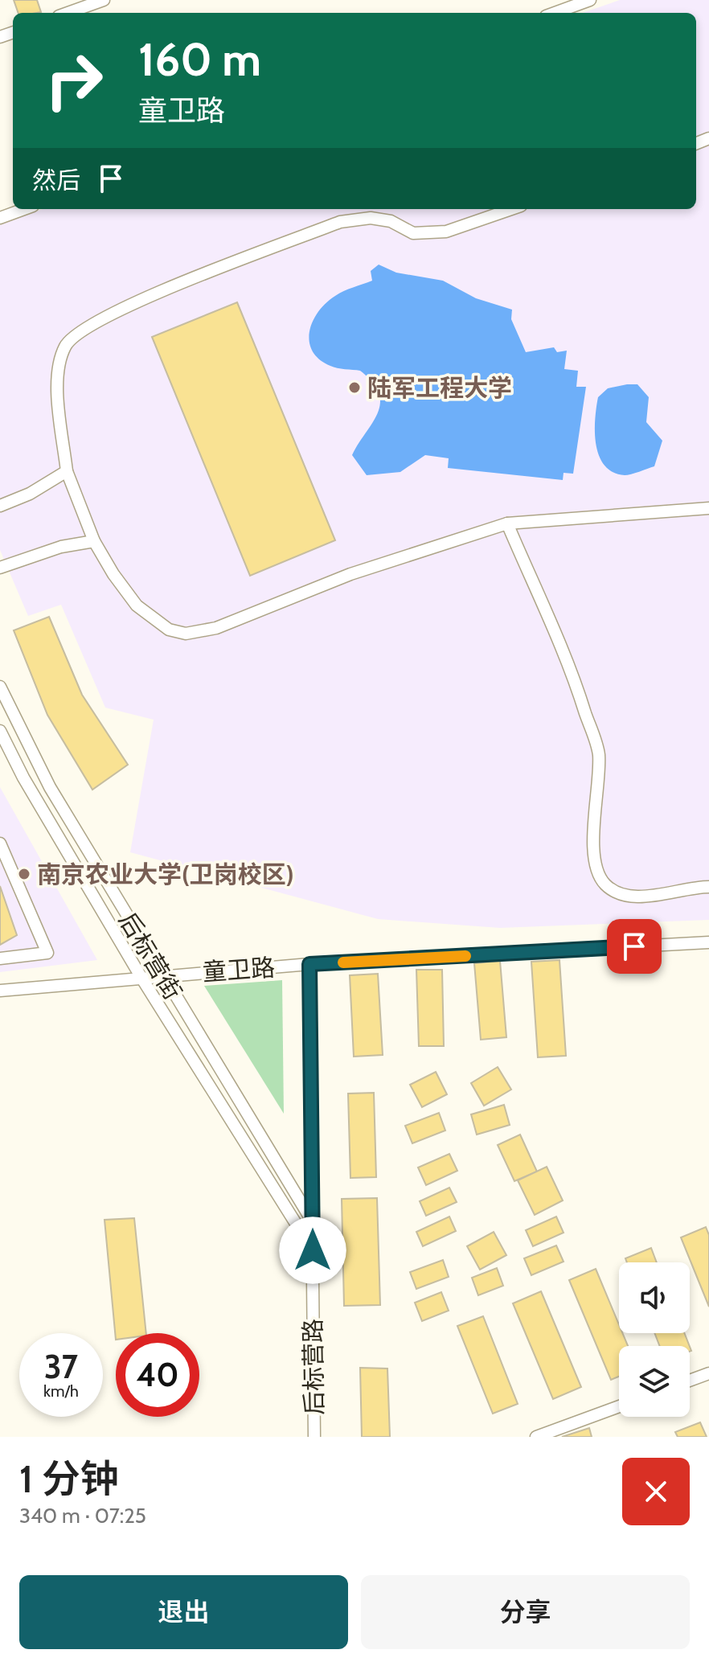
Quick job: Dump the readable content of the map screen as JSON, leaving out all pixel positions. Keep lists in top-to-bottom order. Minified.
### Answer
{"streets":{"street":["后标营街","童卫路","后标营路"]},"crossings":[["后标营街","童卫路"],["后标营街","后标营路"],["童卫路","后标营路"]],"places":["陆军工程大学","南京农业大学(卫岗校区)"],"page":{"turn":["160 m","童卫路"],"then":"然后","speed":"37 km/h","limit":"40","heading":["1 分钟","340 m · 07:25"],"buttons":["退出","分享"]}}
